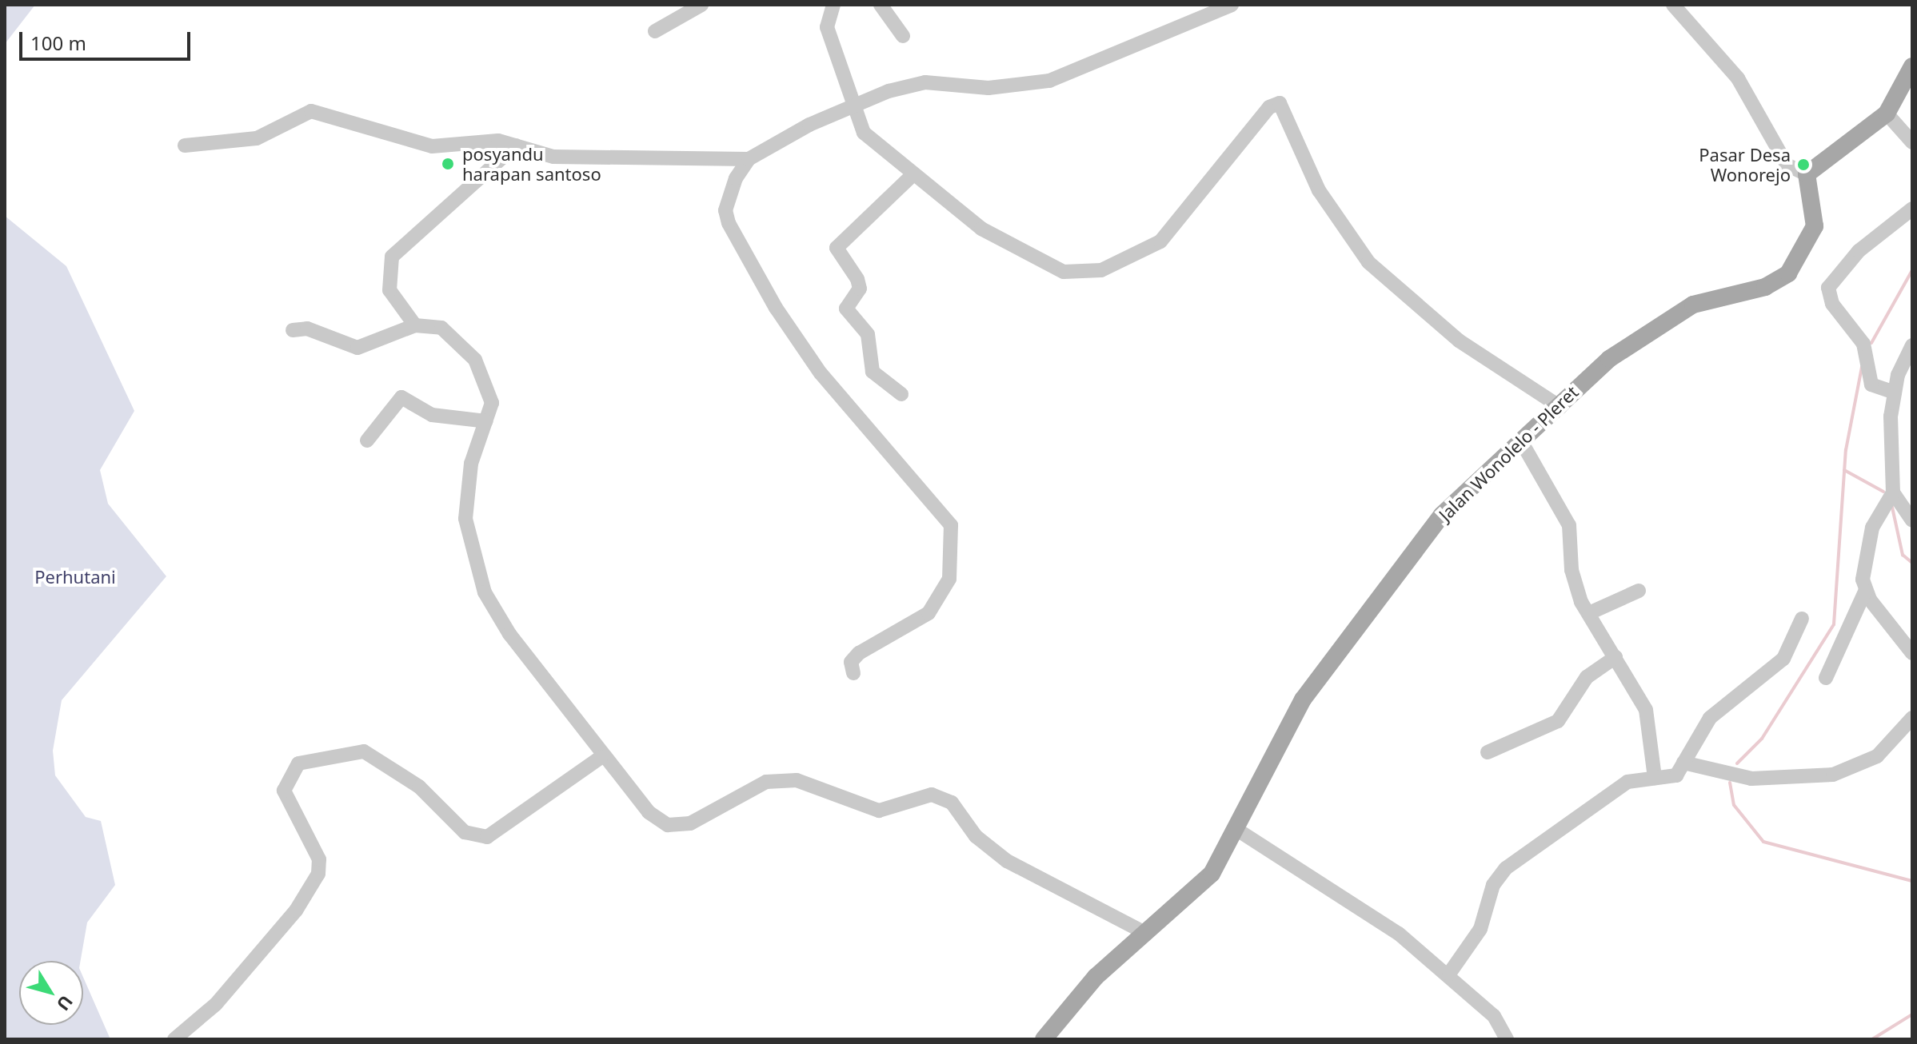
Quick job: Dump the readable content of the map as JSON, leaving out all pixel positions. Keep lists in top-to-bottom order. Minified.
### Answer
{"streets":{"main road":["Jalan Wonolelo - Pleret"]},"parks":["Perhutani"],"places":["posyandu harapan santoso","Pasar Desa Wonorejo"],"scale_bar":"100 m","north":"bottom right"}
